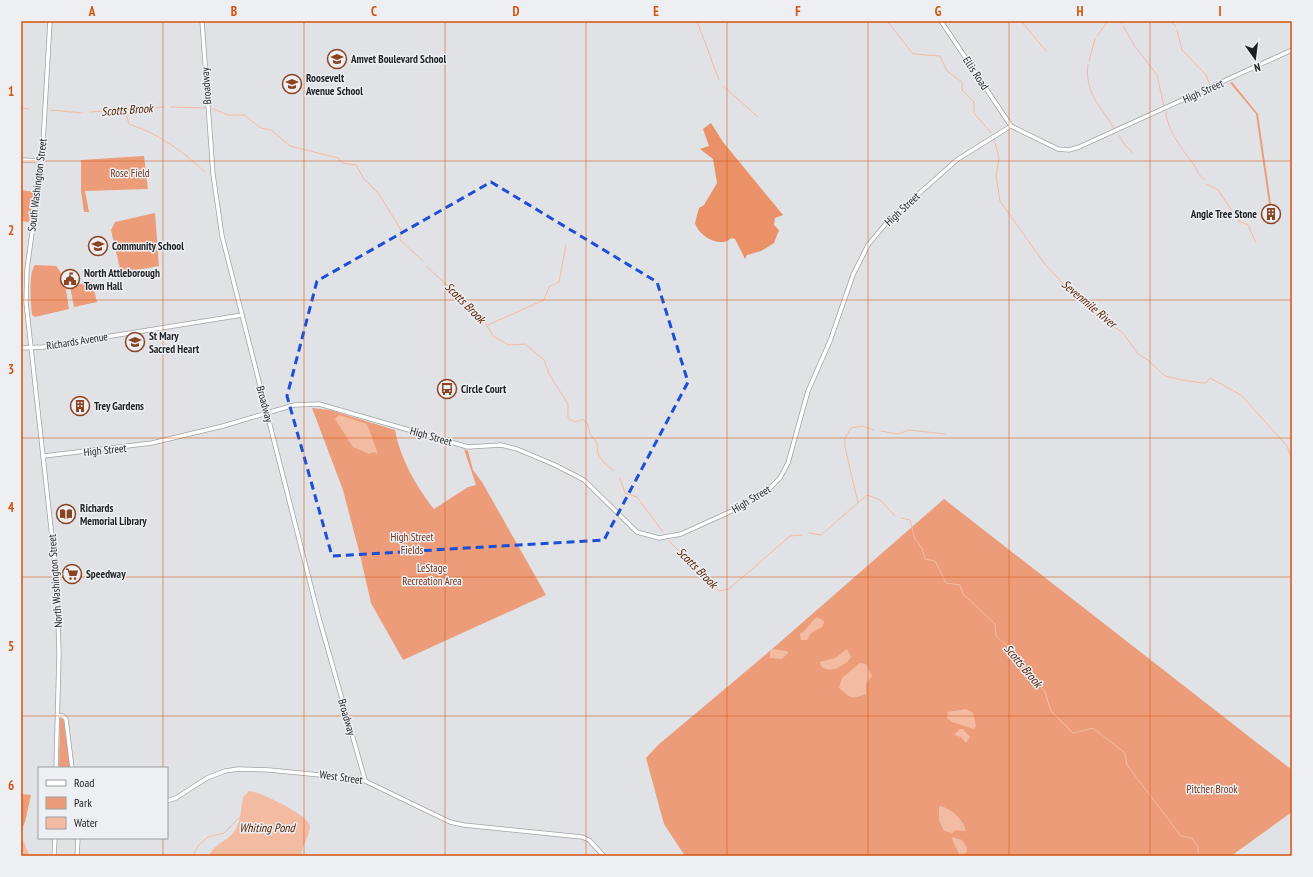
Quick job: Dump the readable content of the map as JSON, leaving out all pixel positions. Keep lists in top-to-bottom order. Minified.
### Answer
{"streets":{"street":["Ellis Road","Broadway","High Street","South Washington Street","Richards Avenue","North Washington Street","West Street"]},"crossings":[["Ellis Road","High Street"],["Broadway","High Street"],["Broadway","Richards Avenue"],["Broadway","West Street"],["High Street","North Washington Street"],["South Washington Street","Richards Avenue"],["South Washington Street","North Washington Street"],["Richards Avenue","North Washington Street"]],"water":["Scotts Brook","Sevenmile River","Whiting Pond"],"parks":["Rose Field","High Street Fields","LeStage Recreation Area","Pitcher Brook"],"places":{"school or university":["Amvet Boulevard School","Roosevelt Avenue School","Community School","St Mary Sacred Heart"],"building":["Angle Tree Stone","Trey Gardens"],"public building":["North Attleborough Town Hall"],"bus stop":["Circle Court"],"library":["Richards Memorial Library"],"supermarket":["Speedway"]},"legend":["Road","Park","Water"],"north":"bottom","grid":{"columns":["A","B","C","D","E","F","G","H","I"],"rows":["1","2","3","4","5","6"]}}
